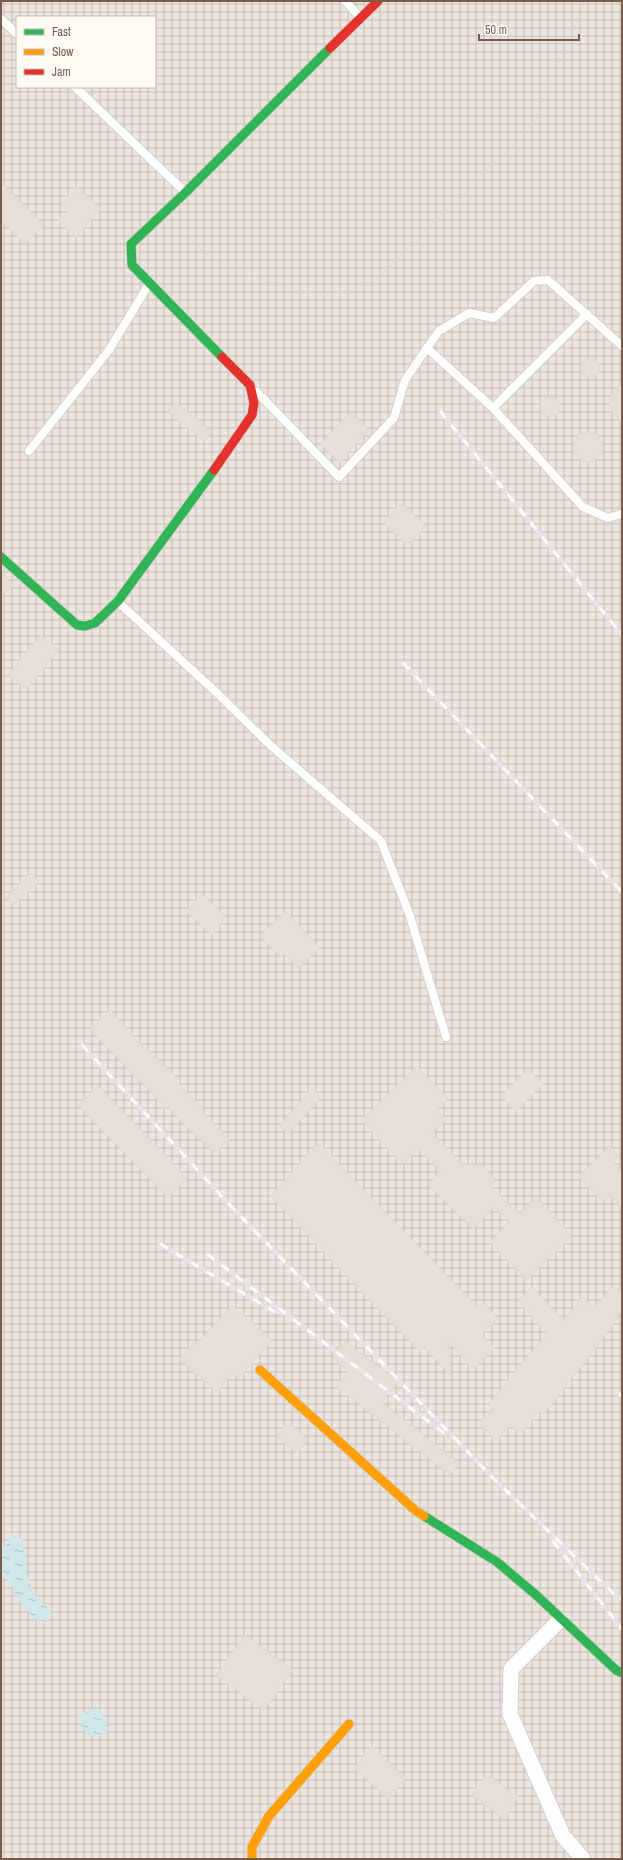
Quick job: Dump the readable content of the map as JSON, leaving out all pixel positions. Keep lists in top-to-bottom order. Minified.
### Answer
{"legend":["Fast","Slow","Jam"],"scale_bar":"50 m"}
